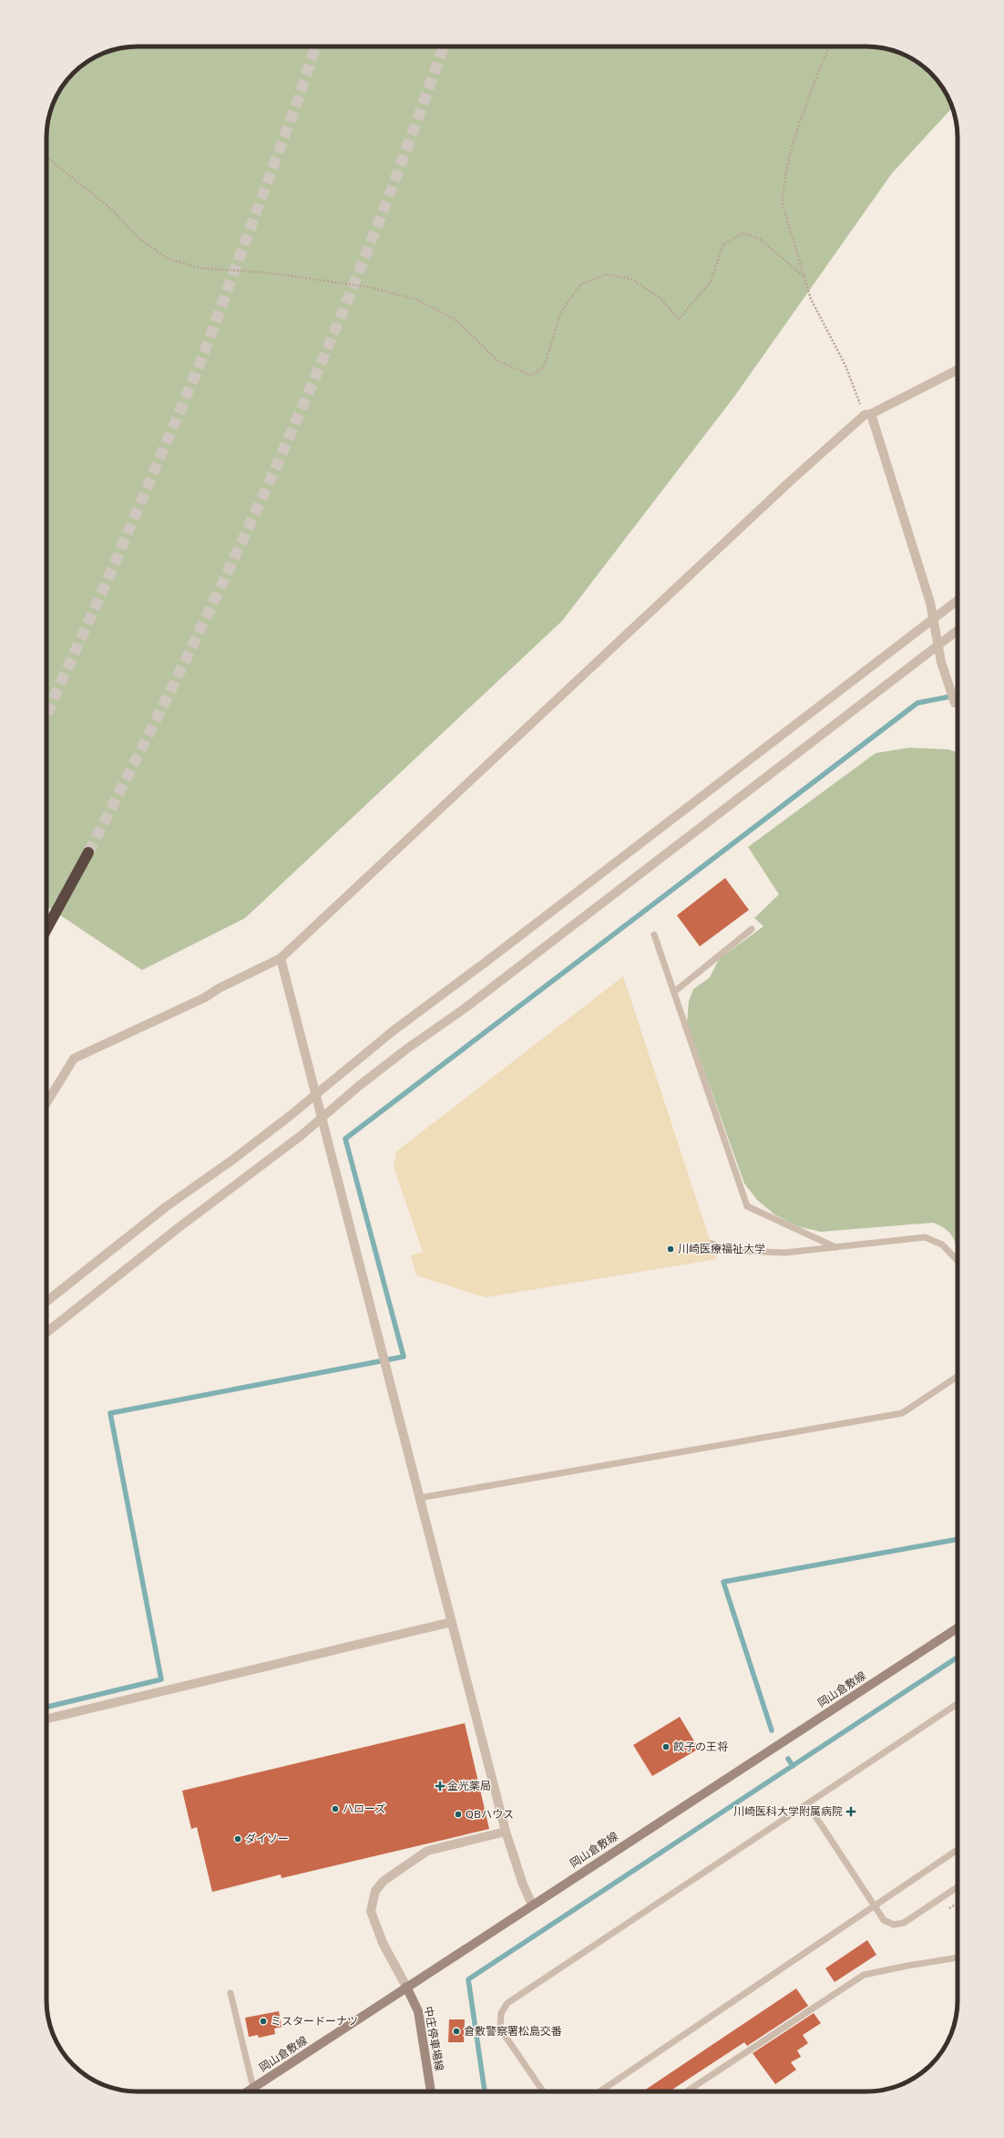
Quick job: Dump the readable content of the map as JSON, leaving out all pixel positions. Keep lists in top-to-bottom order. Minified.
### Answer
{"streets":{"main road":["岡山倉敷線","中庄停車場線"]},"crossings":[["岡山倉敷線","中庄停車場線"]],"places":{"other":["川崎医療福祉大学","餃子の王将","ハローズ","QBハウス","ダイソー","ミスタードーナツ","倉敷警察署松島交番"],"health":["金光薬局","川崎医科大学附属病院"]}}
